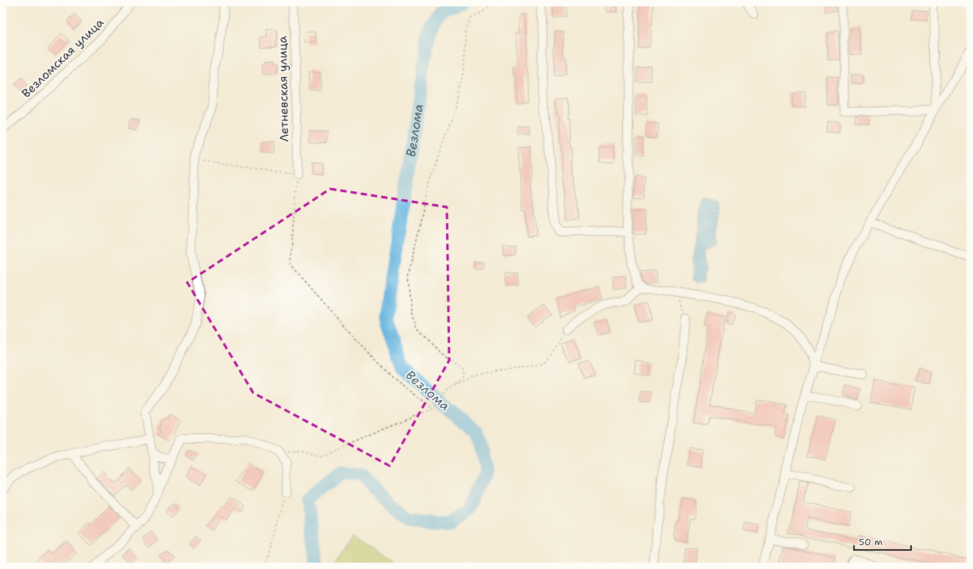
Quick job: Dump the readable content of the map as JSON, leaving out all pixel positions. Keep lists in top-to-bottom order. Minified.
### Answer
{"streets":{"street":["Везломская улица","Летневская улица"]},"water":["Везлома"],"scale_bar":"50 m"}
